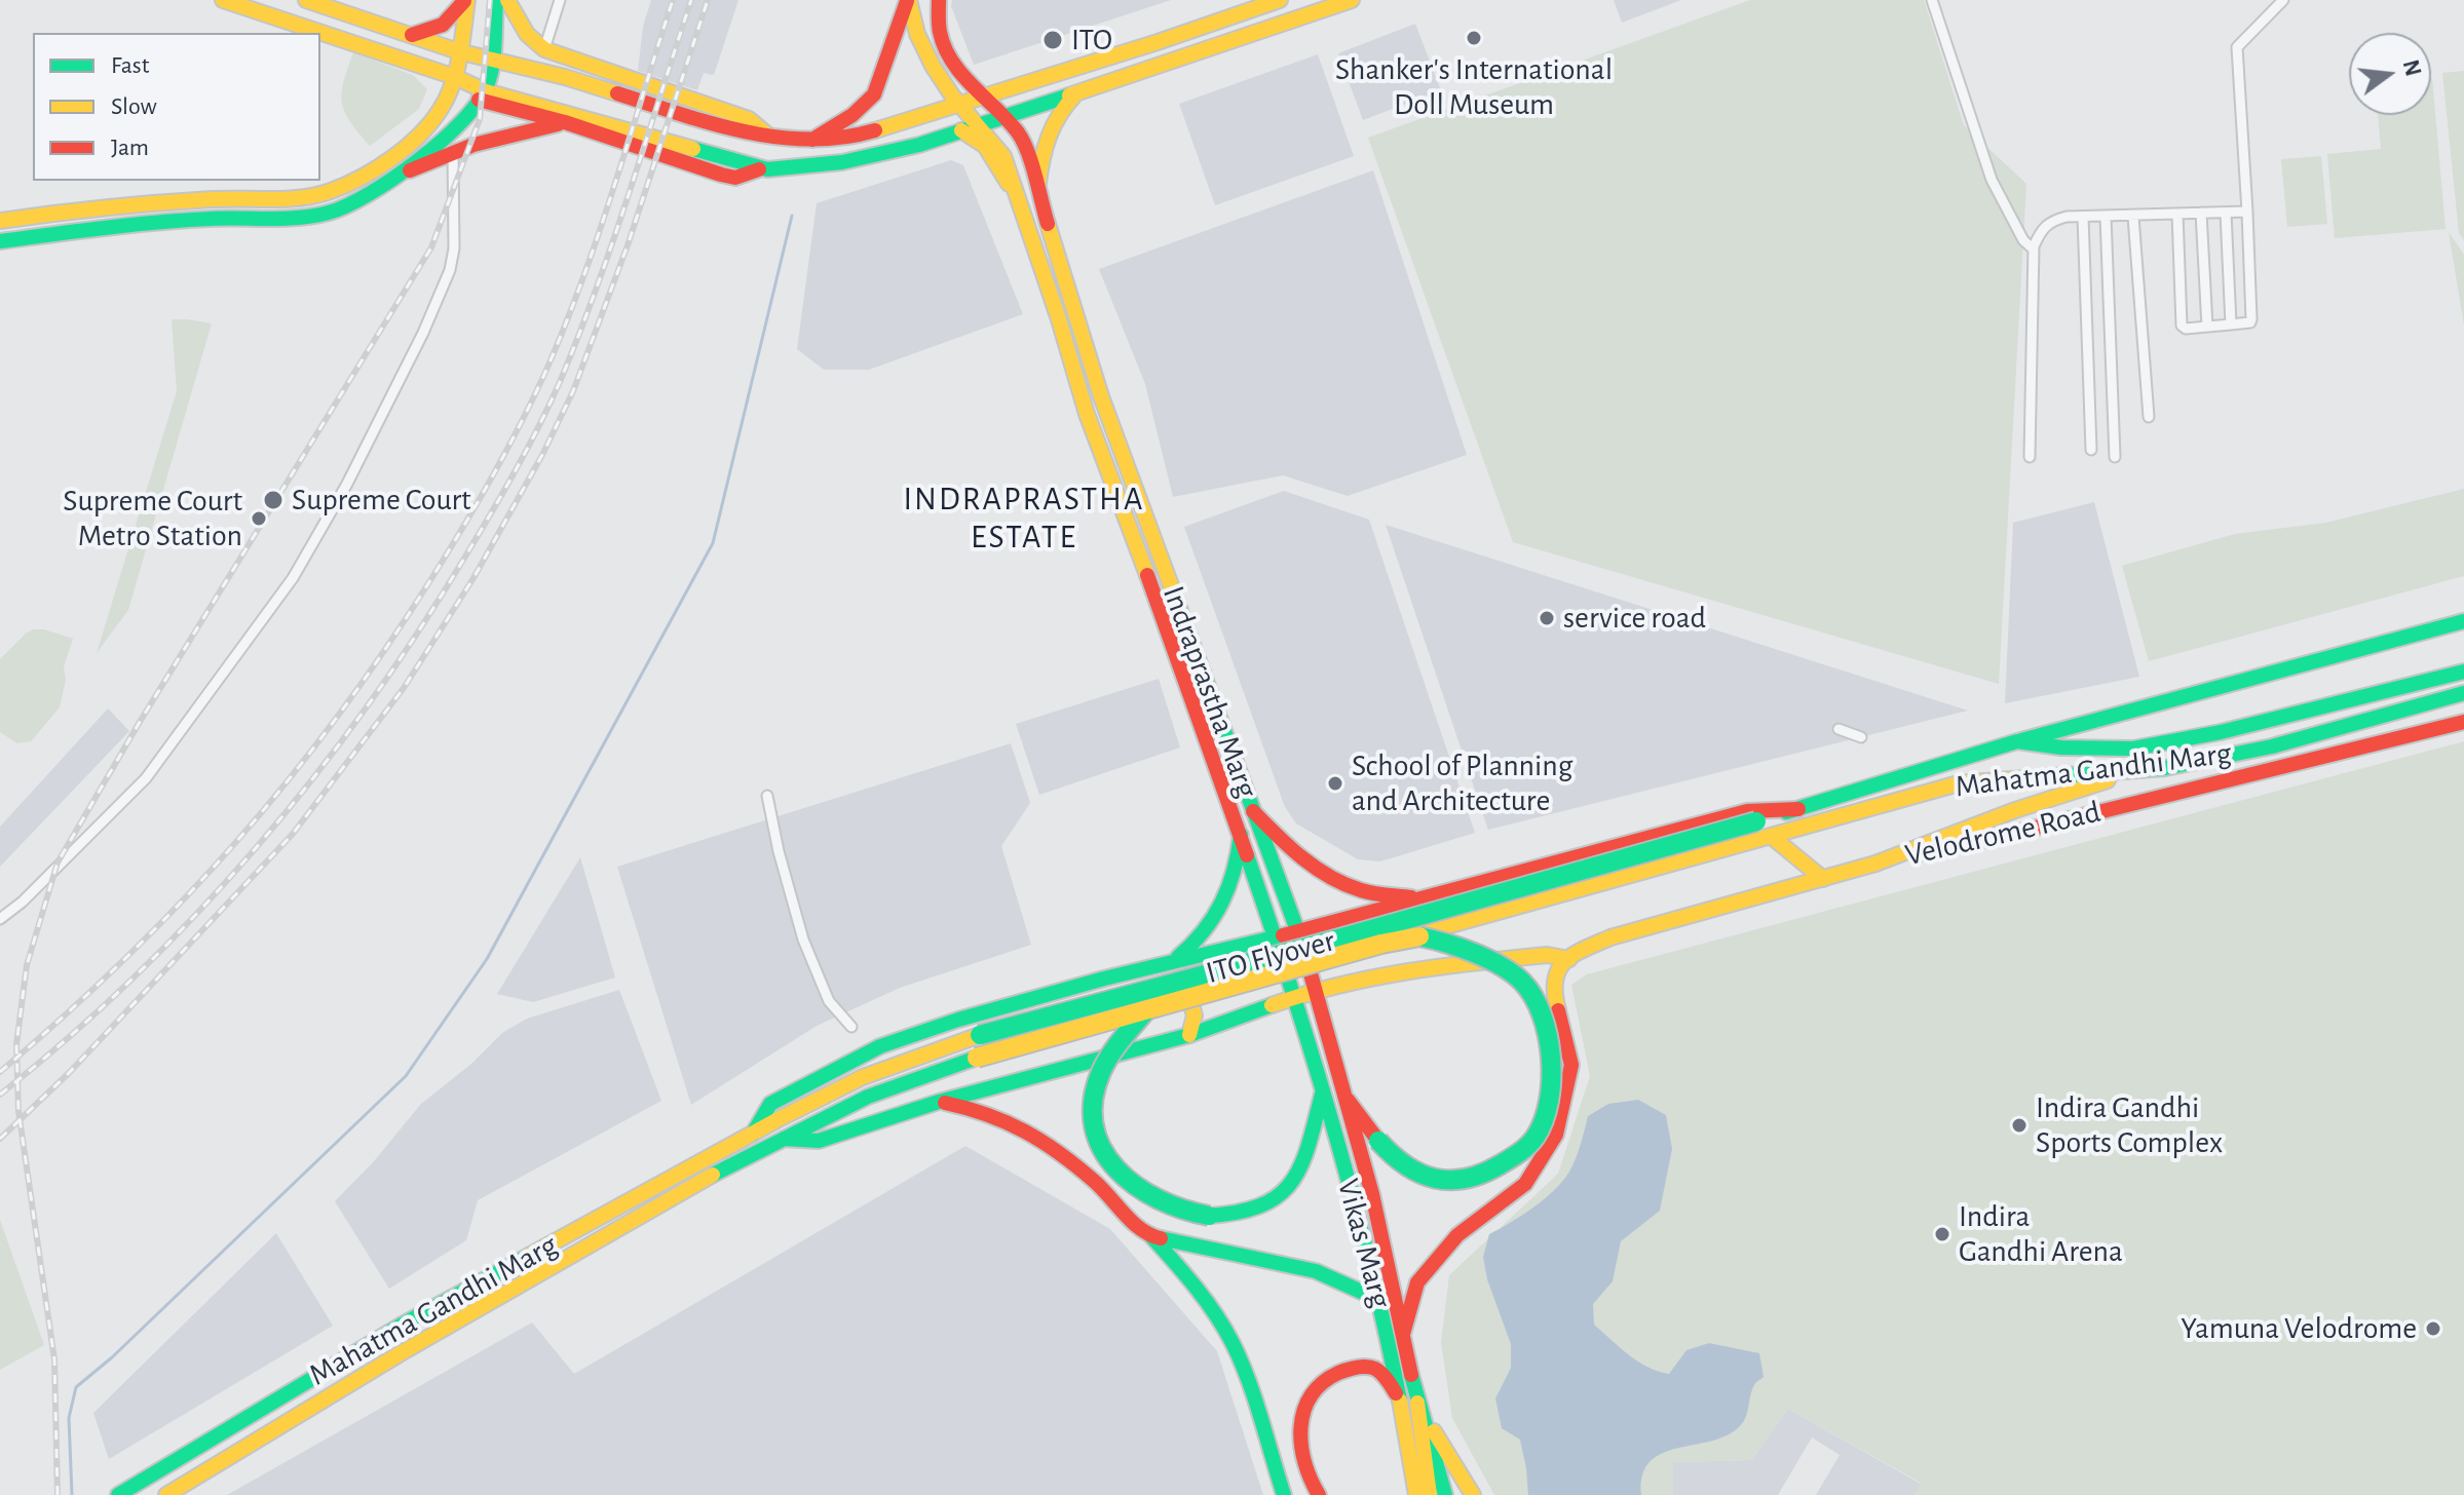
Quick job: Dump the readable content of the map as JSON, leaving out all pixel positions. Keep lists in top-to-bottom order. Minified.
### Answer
{"streets":{"main road":["Indraprastha Marg","Mahatma Gandhi Marg","Velodrome Road","ITO Flyover","Vikas Marg"]},"crossings":[["Indraprastha Marg","Vikas Marg"],["Mahatma Gandhi Marg","ITO Flyover"]],"districts":["INDRAPRASTHA ESTATE"],"places":["Shanker's International Doll Museum","ITO","Supreme Court","Supreme Court Metro Station","service road","School of Planning and Architecture","Indira Gandhi Sports Complex","Indira Gandhi Arena","Yamuna Velodrome"],"legend":["Fast","Slow","Jam"],"north":"right"}
